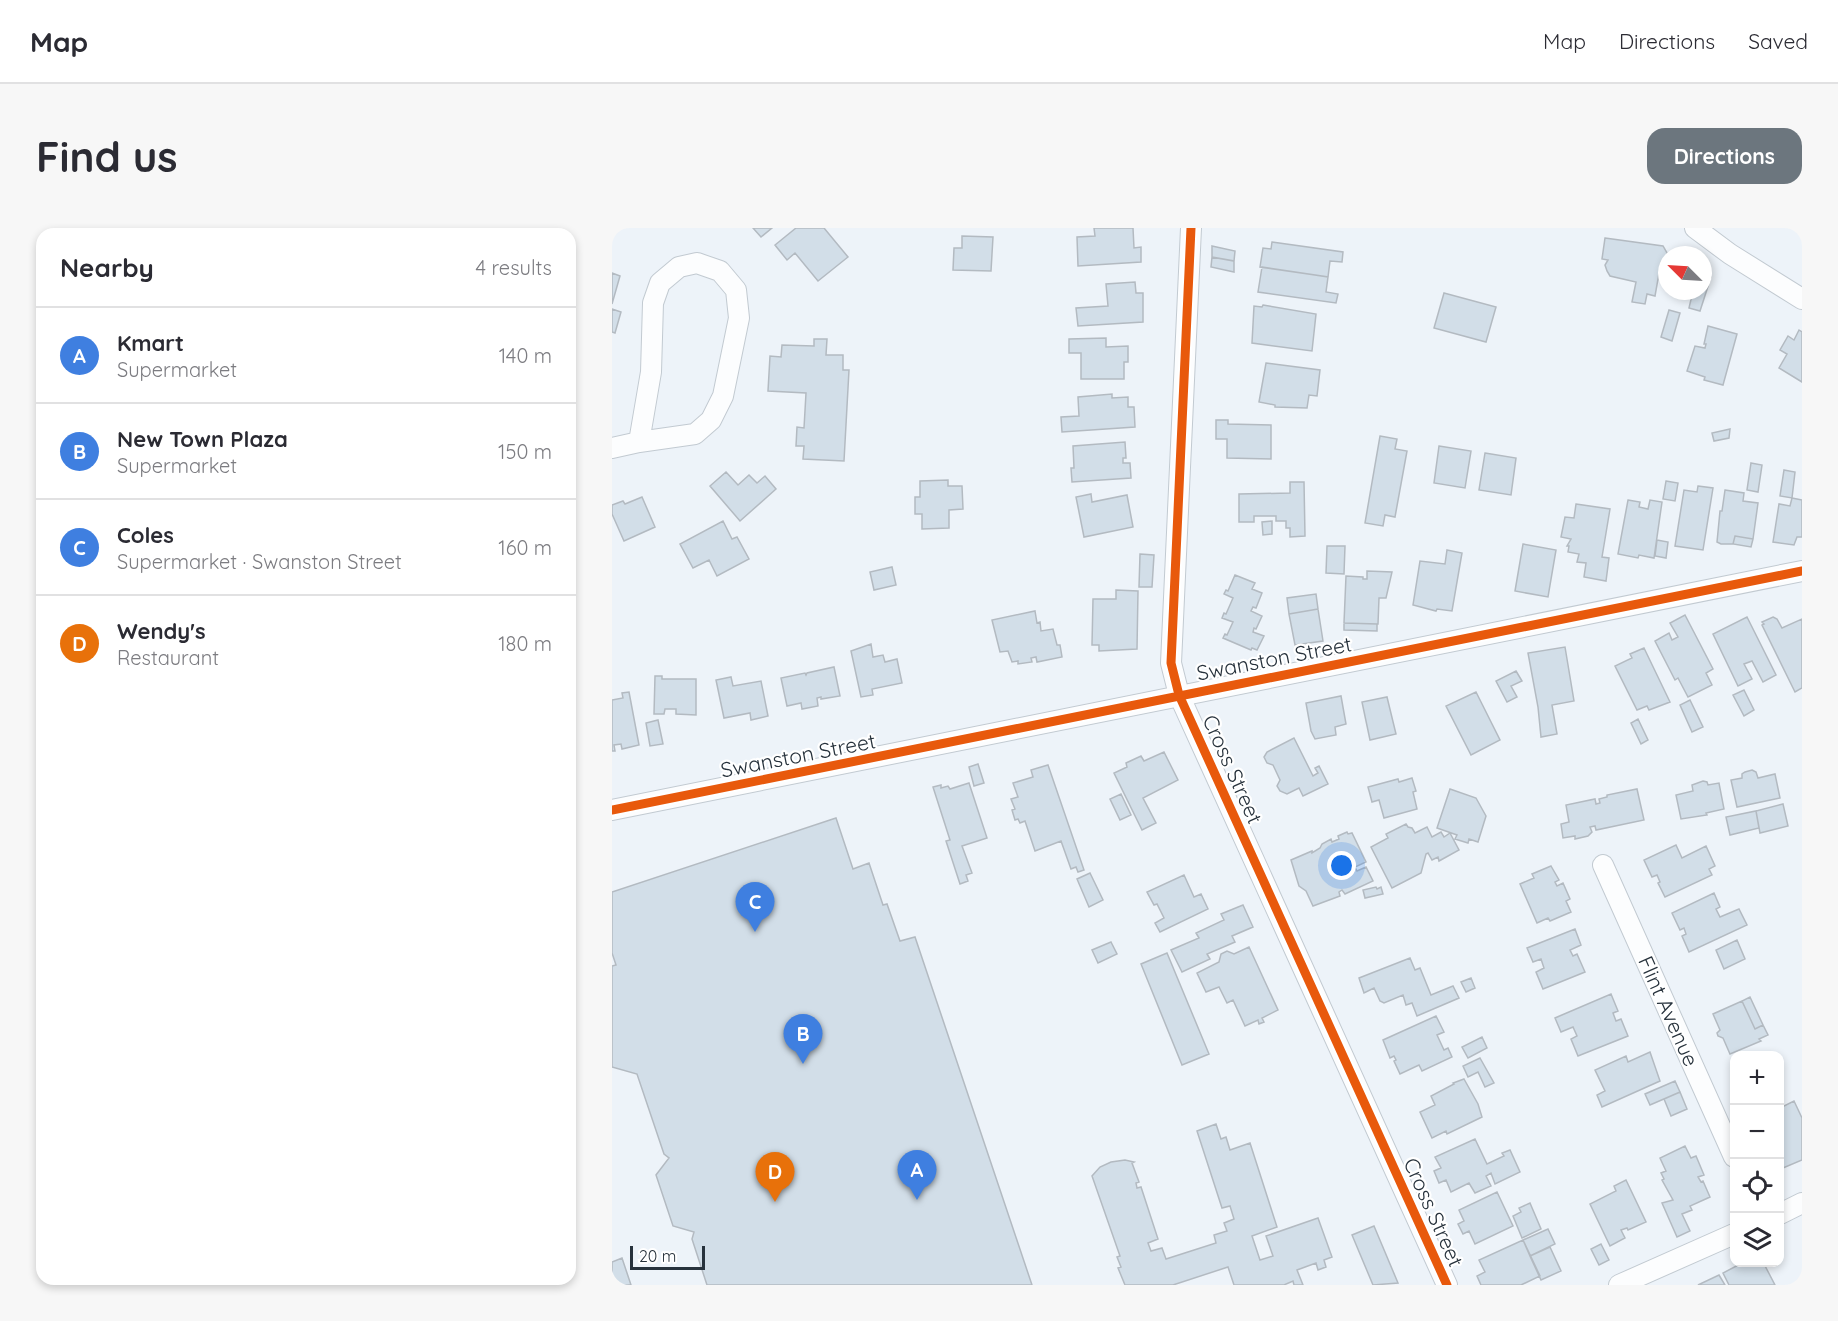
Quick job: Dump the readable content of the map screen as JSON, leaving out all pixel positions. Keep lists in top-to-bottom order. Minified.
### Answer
{"streets":{"street":["Swanston Street","Cross Street","Flint Avenue"]},"crossings":[["Swanston Street","Cross Street"]],"scale_bar":"20 m","north":"top left","page":{"header":"Map","nav":["Map","Directions","Saved"],"buttons":"Directions","title":"Find us","heading":["Nearby","4 results"],"list":[{"mark":"A","name":"Kmart","note":"Supermarket","value":"140 m"},{"mark":"B","name":"New Town Plaza","note":"Supermarket","value":"150 m"},{"mark":"C","name":"Coles","note":"Supermarket · Swanston Street","value":"160 m"},{"mark":"D","name":"Wendy's","note":"Restaurant","value":"180 m"}],"pins":["C","B","A","D"],"map_buttons":["+","−"],"scale":"20 m"}}
